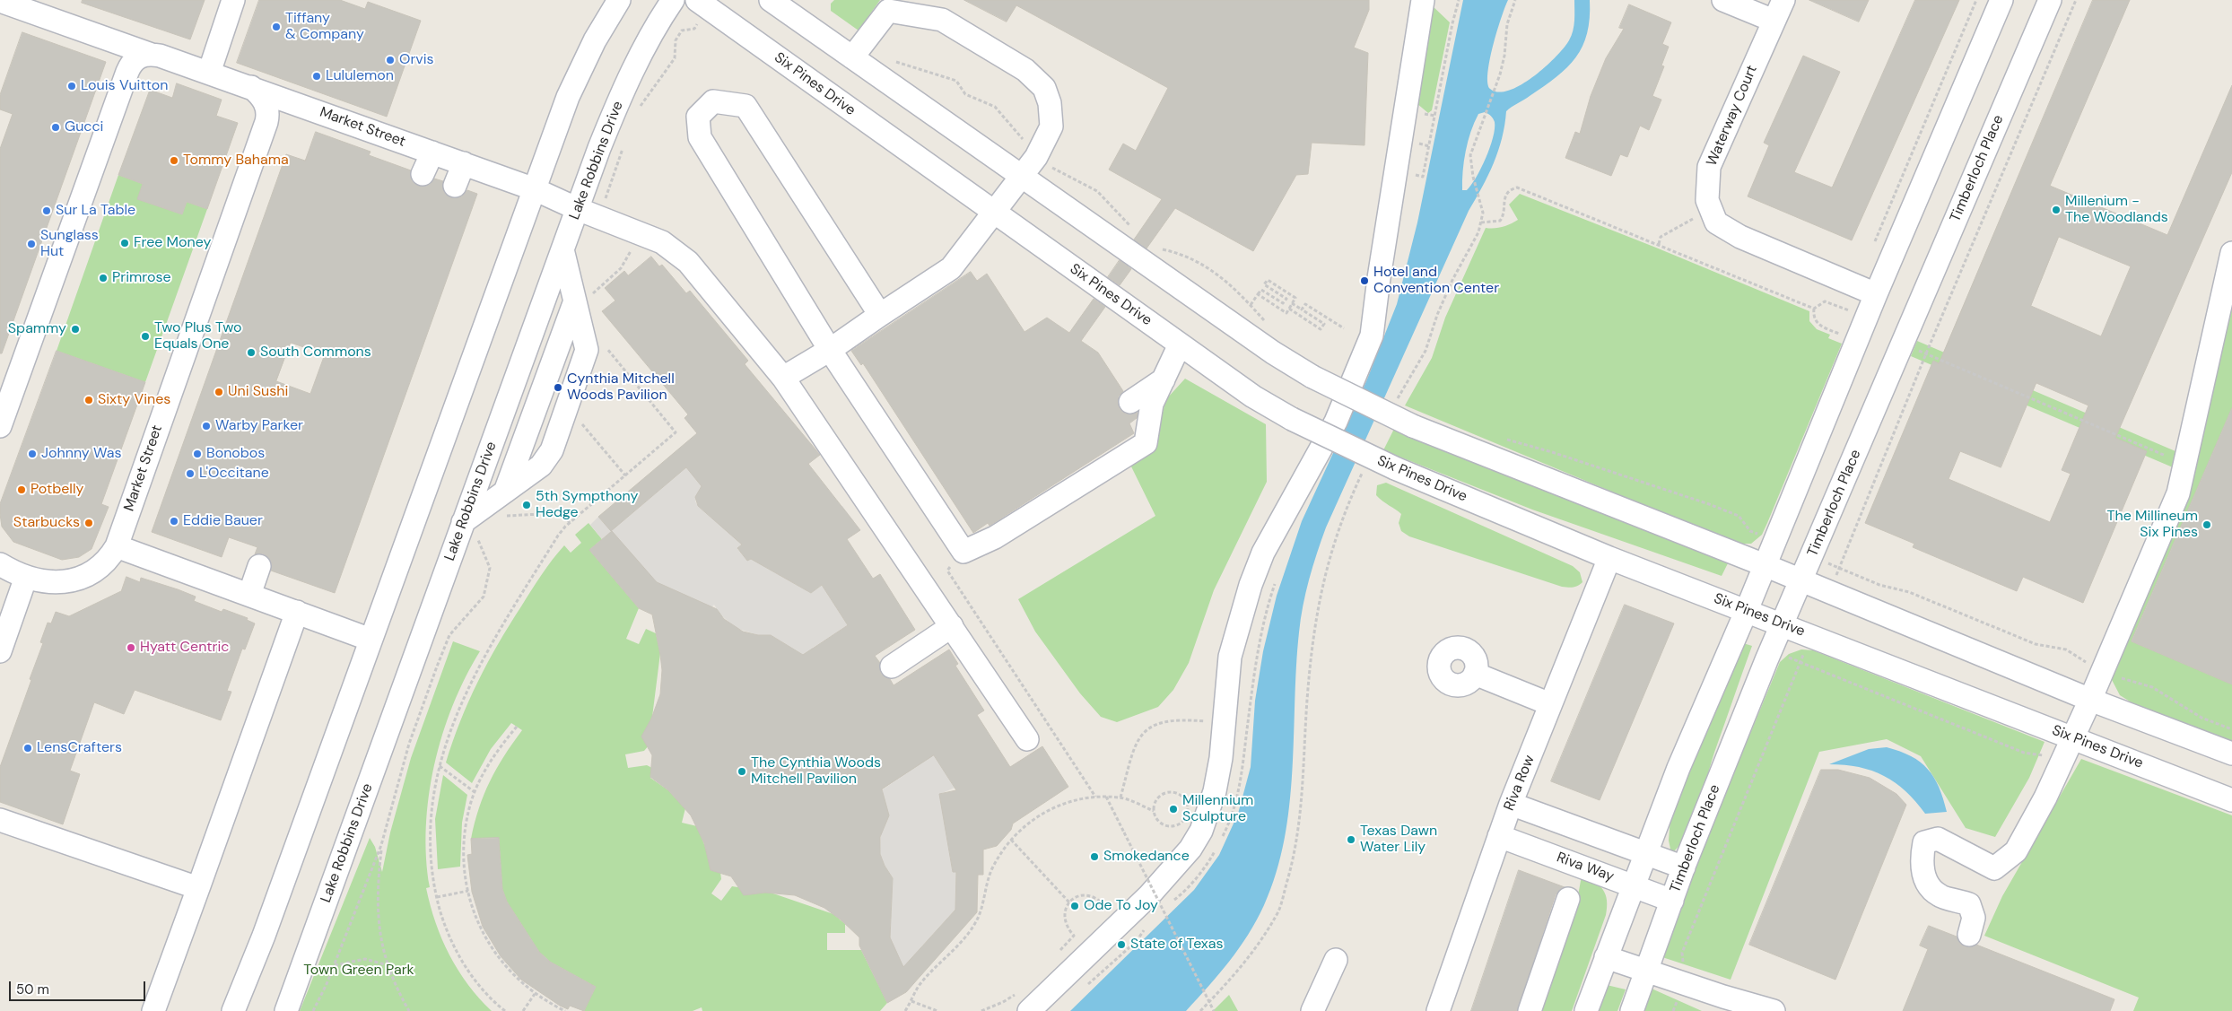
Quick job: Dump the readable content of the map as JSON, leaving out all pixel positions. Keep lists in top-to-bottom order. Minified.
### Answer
{"streets":{"street":["Six Pines Drive","Waterway Court","Market Street","Lake Robbins Drive","Timberloch Place","Riva Row","Riva Way"]},"crossings":[["Six Pines Drive","Timberloch Place"],["Six Pines Drive","Riva Row"],["Market Street","Lake Robbins Drive"],["Timberloch Place","Riva Way"],["Riva Row","Riva Way"]],"parks":["Town Green Park"],"places":["Tiffany & Company","Orvis","Lululemon","Louis Vuitton","Gucci","Tommy Bahama","Millenium - The Woodlands","Sur La Table","Free Money","Sunglass Hut","Primrose","Hotel and Convention Center","Spammy","Two Plus Two Equals One","South Commons","Cynthia Mitchell Woods Pavilion","Uni Sushi","Sixty Vines","Warby Parker","Johnny Was","Bonobos","L'Occitane","Potbelly","5th Sympthony Hedge","Eddie Bauer","Starbucks","The Millineum Six Pines","Hyatt Centric","LensCrafters","The Cynthia Woods Mitchell Pavilion","Millennium Sculpture","Texas Dawn Water Lily","Smokedance","Ode To Joy","State of Texas"],"scale_bar":"50 m"}
